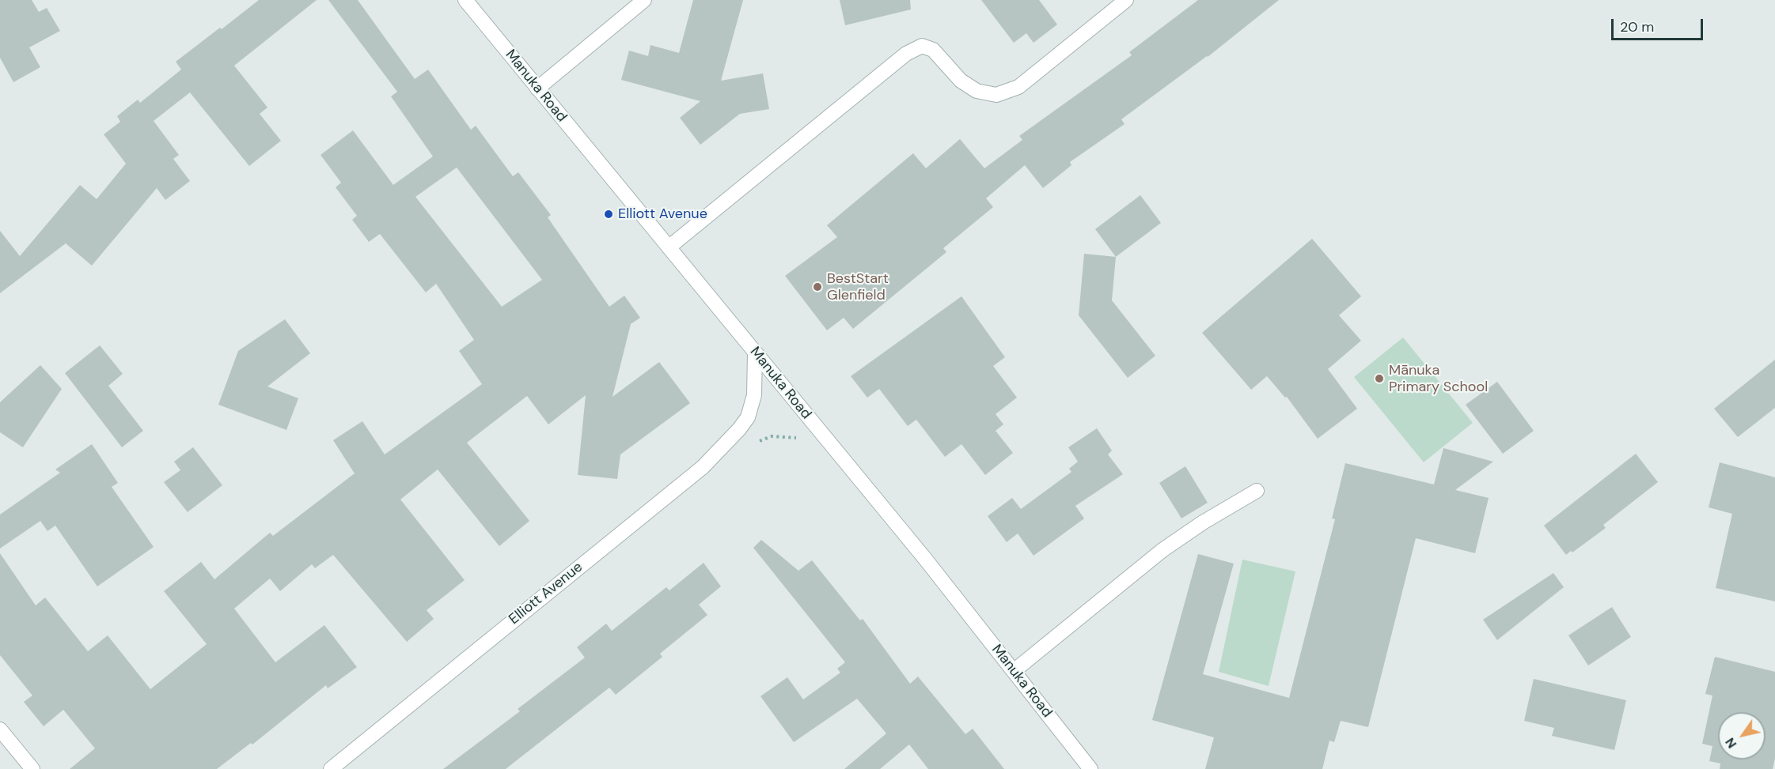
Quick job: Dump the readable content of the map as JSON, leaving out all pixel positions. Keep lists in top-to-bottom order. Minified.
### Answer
{"streets":{"street":["Manuka Road","Elliott Avenue"]},"crossings":[["Manuka Road","Elliott Avenue"]],"places":["Elliott Avenue","BestStart Glenfield","Mānuka Primary School"],"scale_bar":"20 m","north":"bottom left"}
